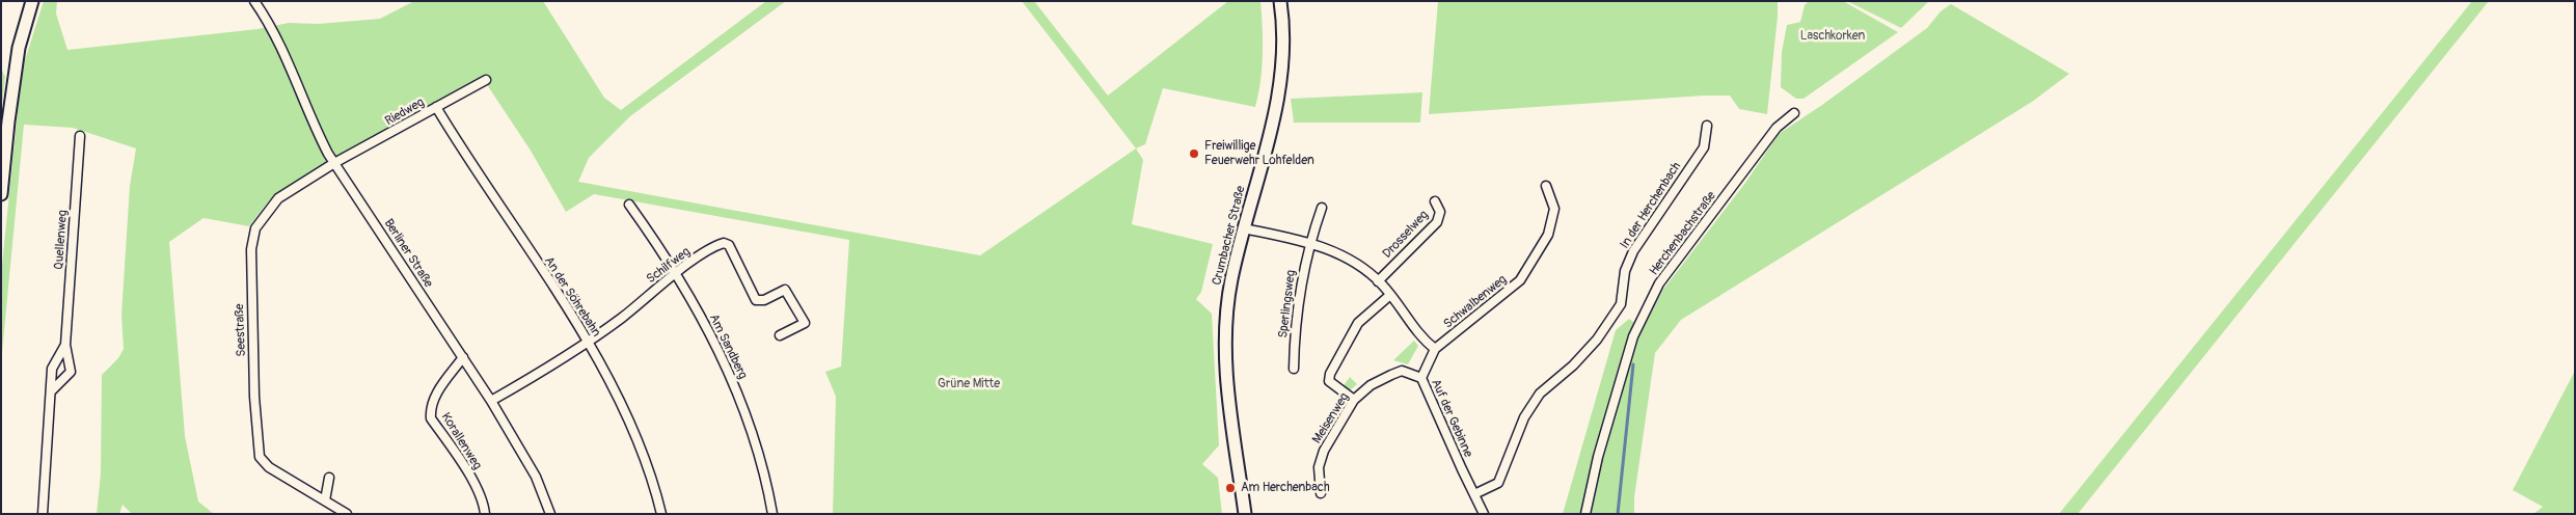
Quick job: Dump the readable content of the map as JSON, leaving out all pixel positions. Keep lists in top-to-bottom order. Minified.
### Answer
{"streets":{"main road":["Crumbacher Straße"],"street":["Riedweg","In der Herchenbach","Herchenbachstraße","Drosselweg","Quellenweg","Berliner Straße","Schilfweg","An der Söhrebahn","Schwalbenweg","Sperlingsweg","Seestraße","Am Sandberg","Meisenweg","Auf der Gebinne","Korallenweg"]},"crossings":[["Riedweg","Berliner Straße"],["Riedweg","An der Söhrebahn"],["Riedweg","Seestraße"],["In der Herchenbach","Auf der Gebinne"],["Berliner Straße","Schilfweg"],["Berliner Straße","Seestraße"],["Berliner Straße","Korallenweg"],["Schilfweg","An der Söhrebahn"],["Schilfweg","Am Sandberg"],["Schwalbenweg","Auf der Gebinne"],["Meisenweg","Auf der Gebinne"]],"parks":["Laschkorken","Grüne Mitte"],"places":["Freiwillige Feuerwehr Lohfelden","Am Herchenbach"]}
